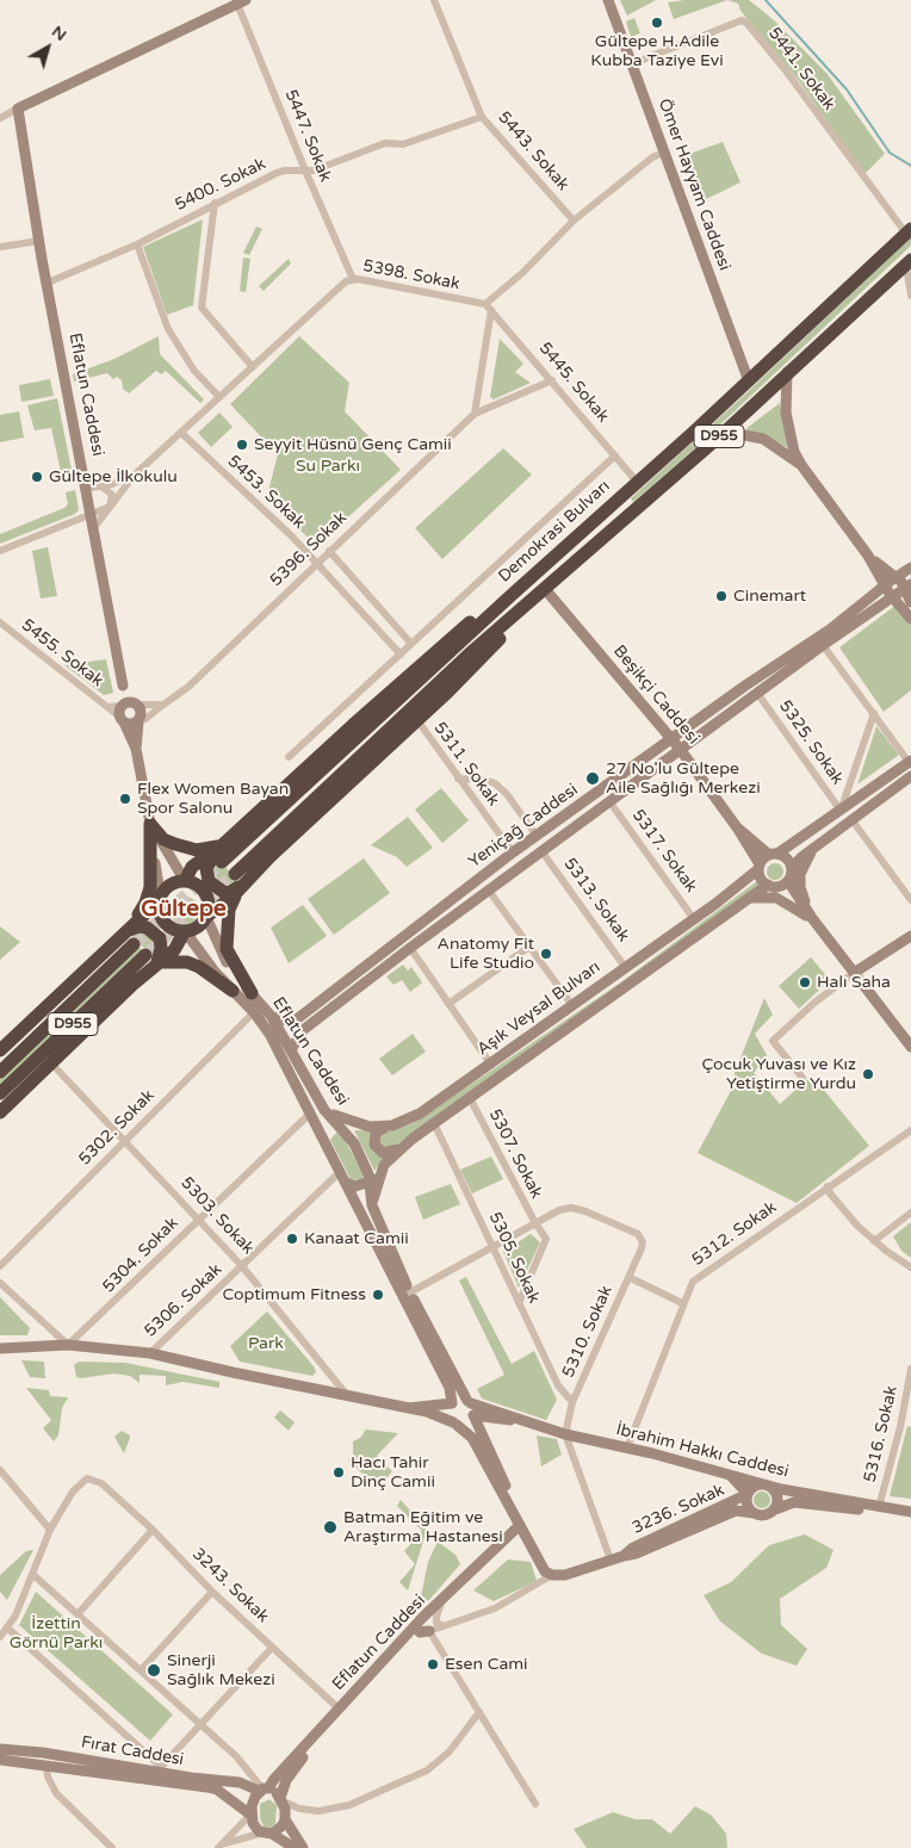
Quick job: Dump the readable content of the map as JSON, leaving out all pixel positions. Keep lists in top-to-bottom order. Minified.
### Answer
{"streets":{"highway":["D955","Demokrasi Bulvarı"],"street":["5441. Sokak","5447. Sokak","5443. Sokak","5400. Sokak","Ömer Hayyam Caddesi","5398. Sokak","5445. Sokak","Eflatun Caddesi","5453. Sokak","5396. Sokak","5455. Sokak","Beşikçi Caddesi","5325. Sokak","5311. Sokak","Yeniçağ Caddesi","5317. Sokak","5313. Sokak","Aşık Veysal Bulvarı","5302. Sokak","5307. Sokak","5303. Sokak","5312. Sokak","5304. Sokak","5305. Sokak","5306. Sokak","5310. Sokak","5316. Sokak","İbrahim Hakkı Caddesi","3236. Sokak","3243. Sokak","Fırat Caddesi"]},"crossings":[["5441. Sokak","Ömer Hayyam Caddesi"],["5441. Sokak","Demokrasi Bulvarı"],["5447. Sokak","5400. Sokak"],["5447. Sokak","5398. Sokak"],["5443. Sokak","5400. Sokak"],["5400. Sokak","Eflatun Caddesi"],["Ömer Hayyam Caddesi","Demokrasi Bulvarı"],["5398. Sokak","5445. Sokak"],["5398. Sokak","Eflatun Caddesi"],["5398. Sokak","5453. Sokak"],["5445. Sokak","Demokrasi Bulvarı"],["Eflatun Caddesi","Yeniçağ Caddesi"],["Eflatun Caddesi","Aşık Veysal Bulvarı"],["Eflatun Caddesi","5302. Sokak"],["Eflatun Caddesi","5304. Sokak"],["Eflatun Caddesi","5306. Sokak"],["Eflatun Caddesi","3243. Sokak"],["Eflatun Caddesi","Fırat Caddesi"],["D955","Beşikçi Caddesi"],["5453. Sokak","5396. Sokak"],["5396. Sokak","5455. Sokak"],["Beşikçi Caddesi","Yeniçağ Caddesi"],["Beşikçi Caddesi","Aşık Veysal Bulvarı"],["5325. Sokak","Yeniçağ Caddesi"],["5325. Sokak","Aşık Veysal Bulvarı"],["5311. Sokak","Yeniçağ Caddesi"],["Yeniçağ Caddesi","5317. Sokak"],["Yeniçağ Caddesi","5313. Sokak"],["5317. Sokak","Aşık Veysal Bulvarı"],["5313. Sokak","Aşık Veysal Bulvarı"],["Aşık Veysal Bulvarı","5307. Sokak"],["Aşık Veysal Bulvarı","5305. Sokak"],["5302. Sokak","5303. Sokak"],["5307. Sokak","5305. Sokak"],["5307. Sokak","5310. Sokak"],["5303. Sokak","5304. Sokak"],["5303. Sokak","5306. Sokak"],["5312. Sokak","İbrahim Hakkı Caddesi"],["5305. Sokak","5310. Sokak"],["5310. Sokak","İbrahim Hakkı Caddesi"],["5316. Sokak","İbrahim Hakkı Caddesi"],["İbrahim Hakkı Caddesi","3236. Sokak"]],"districts":["Gültepe"],"parks":["Su Parkı","Park","İzettin Görnü Parkı"],"places":["Gültepe H.Adile Kubba Taziye Evi","Seyyit Hüsnü Genç Camii","Gültepe İlkokulu","Cinemart","27 No'lu Gültepe Aile Sağlığı Merkezi","Flex Women Bayan Spor Salonu","Anatomy Fit Life Studio","Halı Saha","Çocuk Yuvası ve Kız Yetiştirme Yurdu","Kanaat Camii","Coptimum Fitness","Hacı Tahir Dinç Camii","Batman Eğitim ve Araştırma Hastanesi","Esen Cami","Sinerji Sağlık Mekezi"],"north":"top right"}
